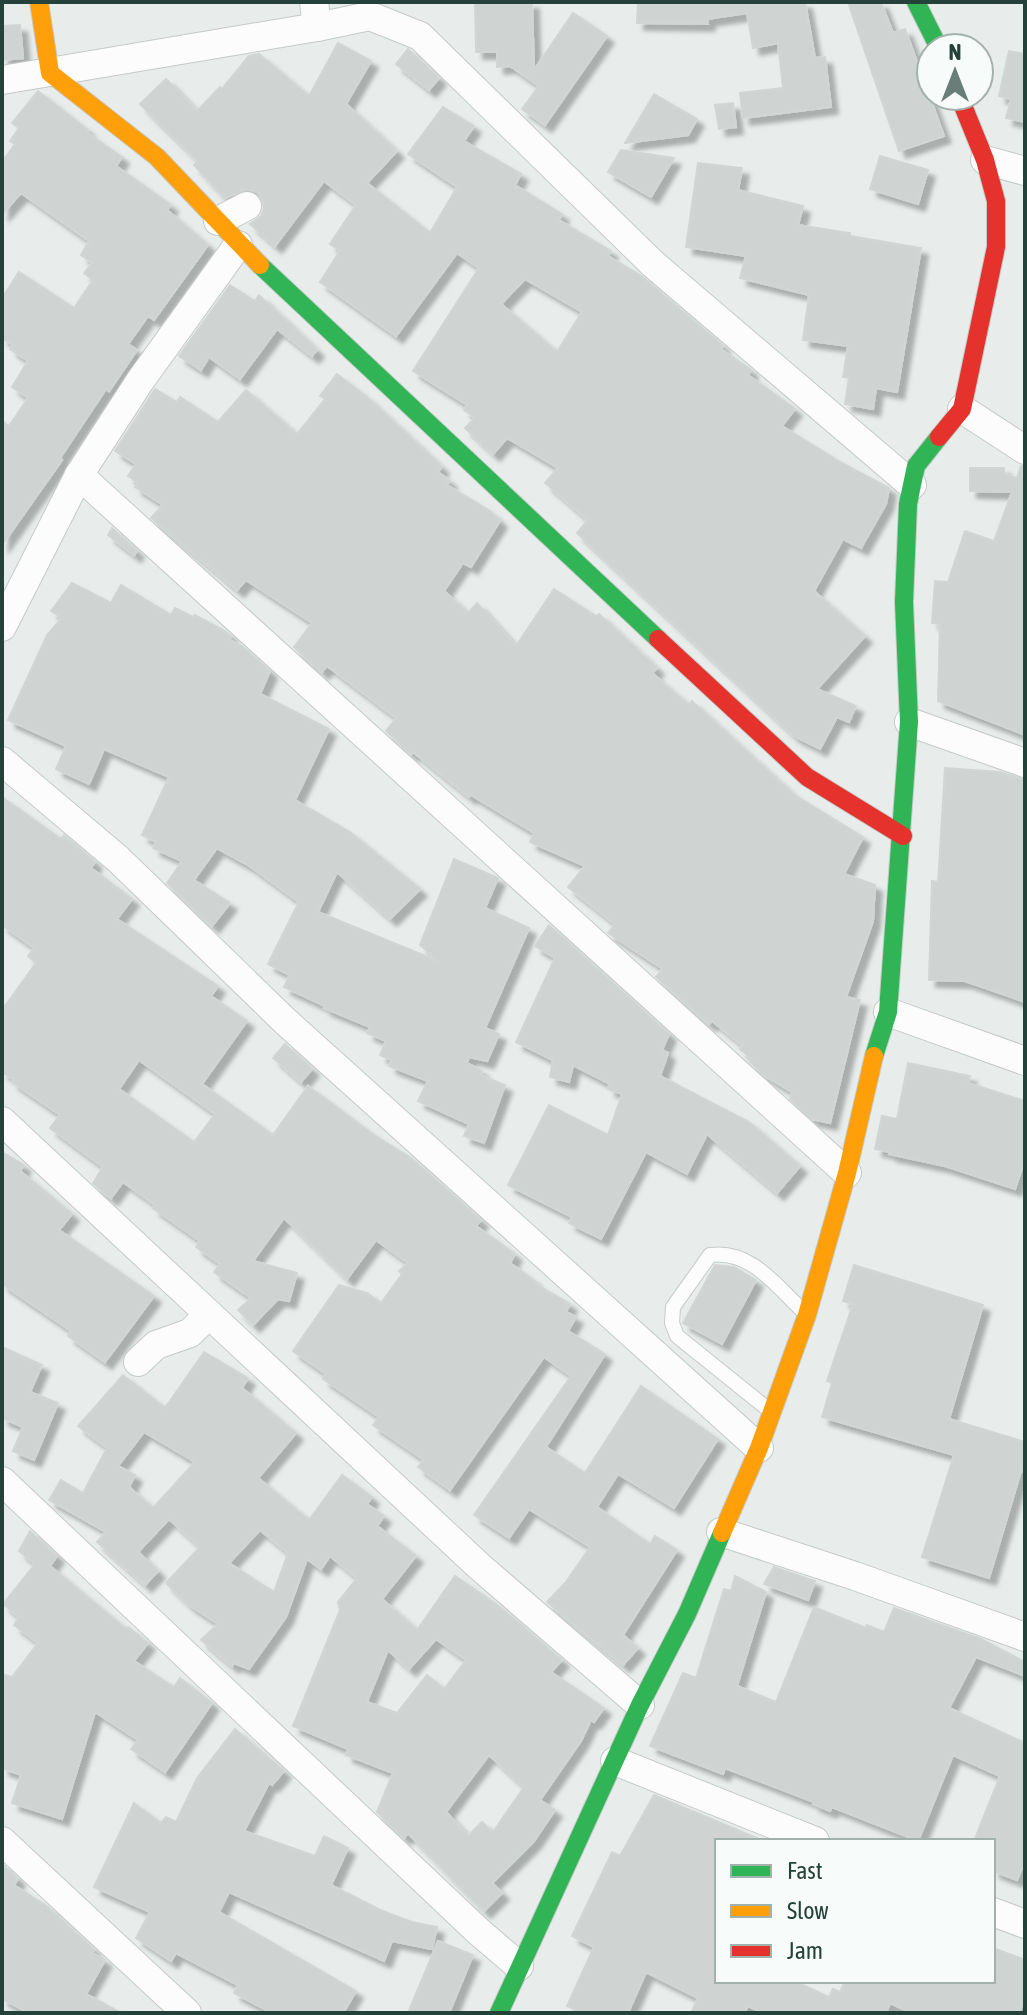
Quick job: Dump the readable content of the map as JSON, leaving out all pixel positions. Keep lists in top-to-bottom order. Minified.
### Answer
{"legend":["Fast","Slow","Jam"],"north":"top"}
